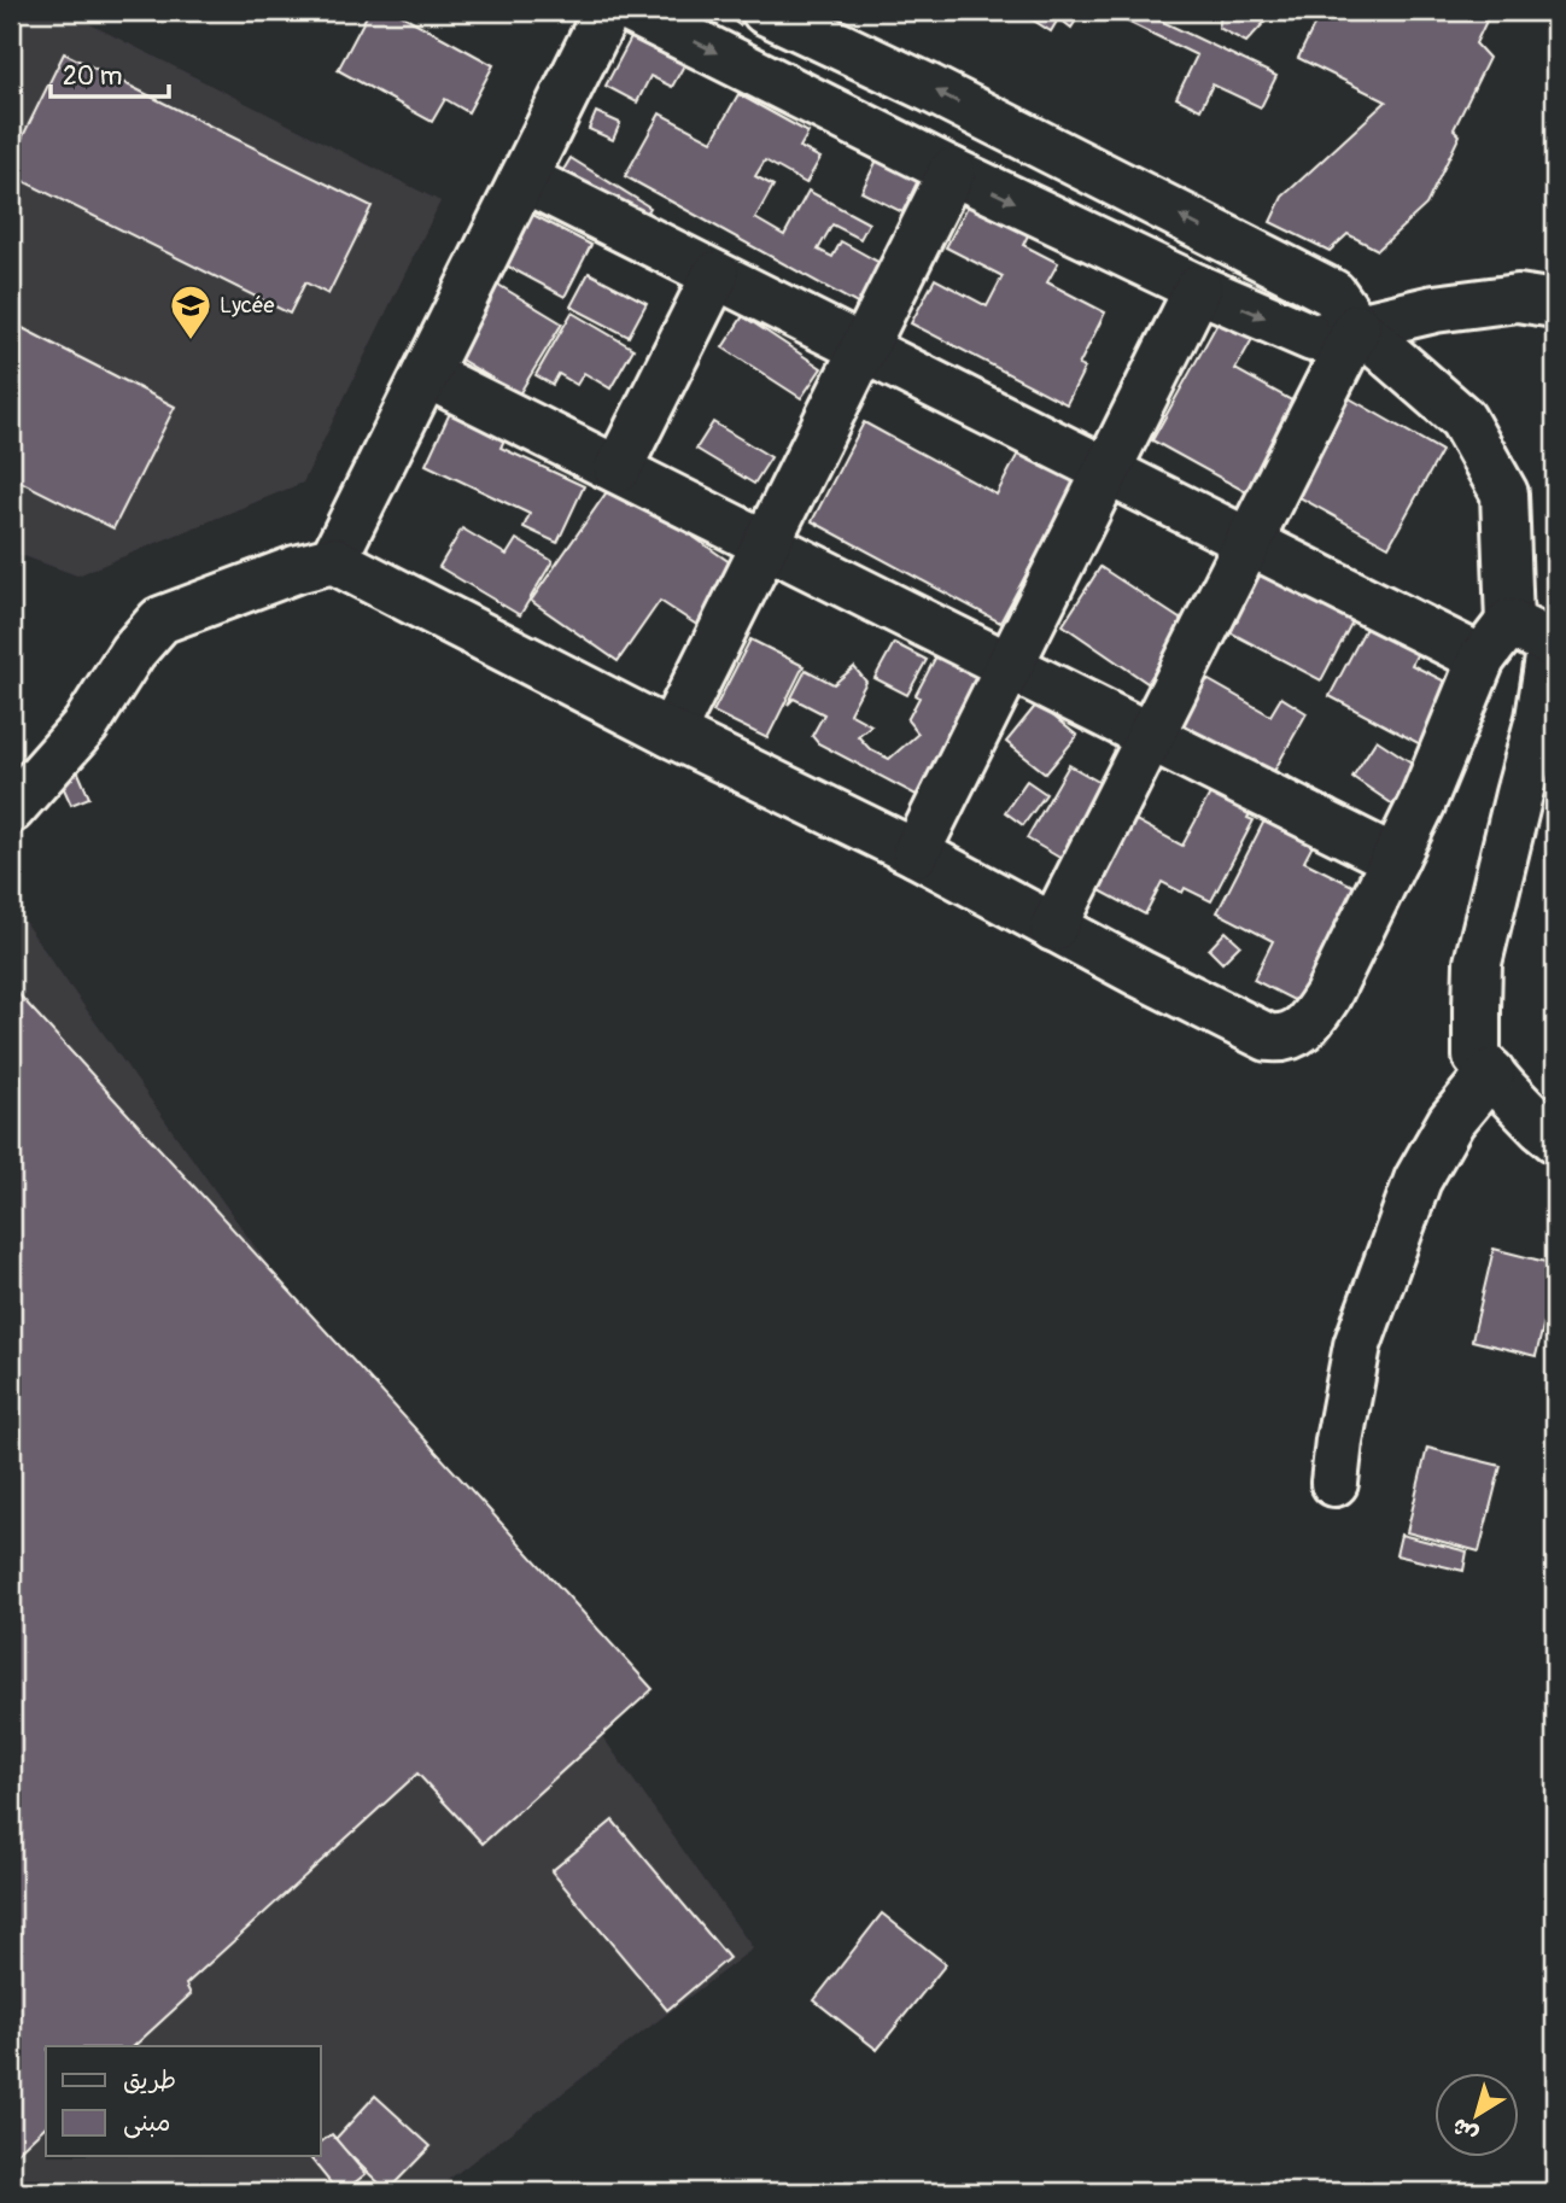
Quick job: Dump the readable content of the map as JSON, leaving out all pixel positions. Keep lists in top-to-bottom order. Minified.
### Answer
{"places":{"school or university":["Lycée"]},"legend":["طريق","مبنى"],"scale_bar":"20 m","north":"bottom left"}
